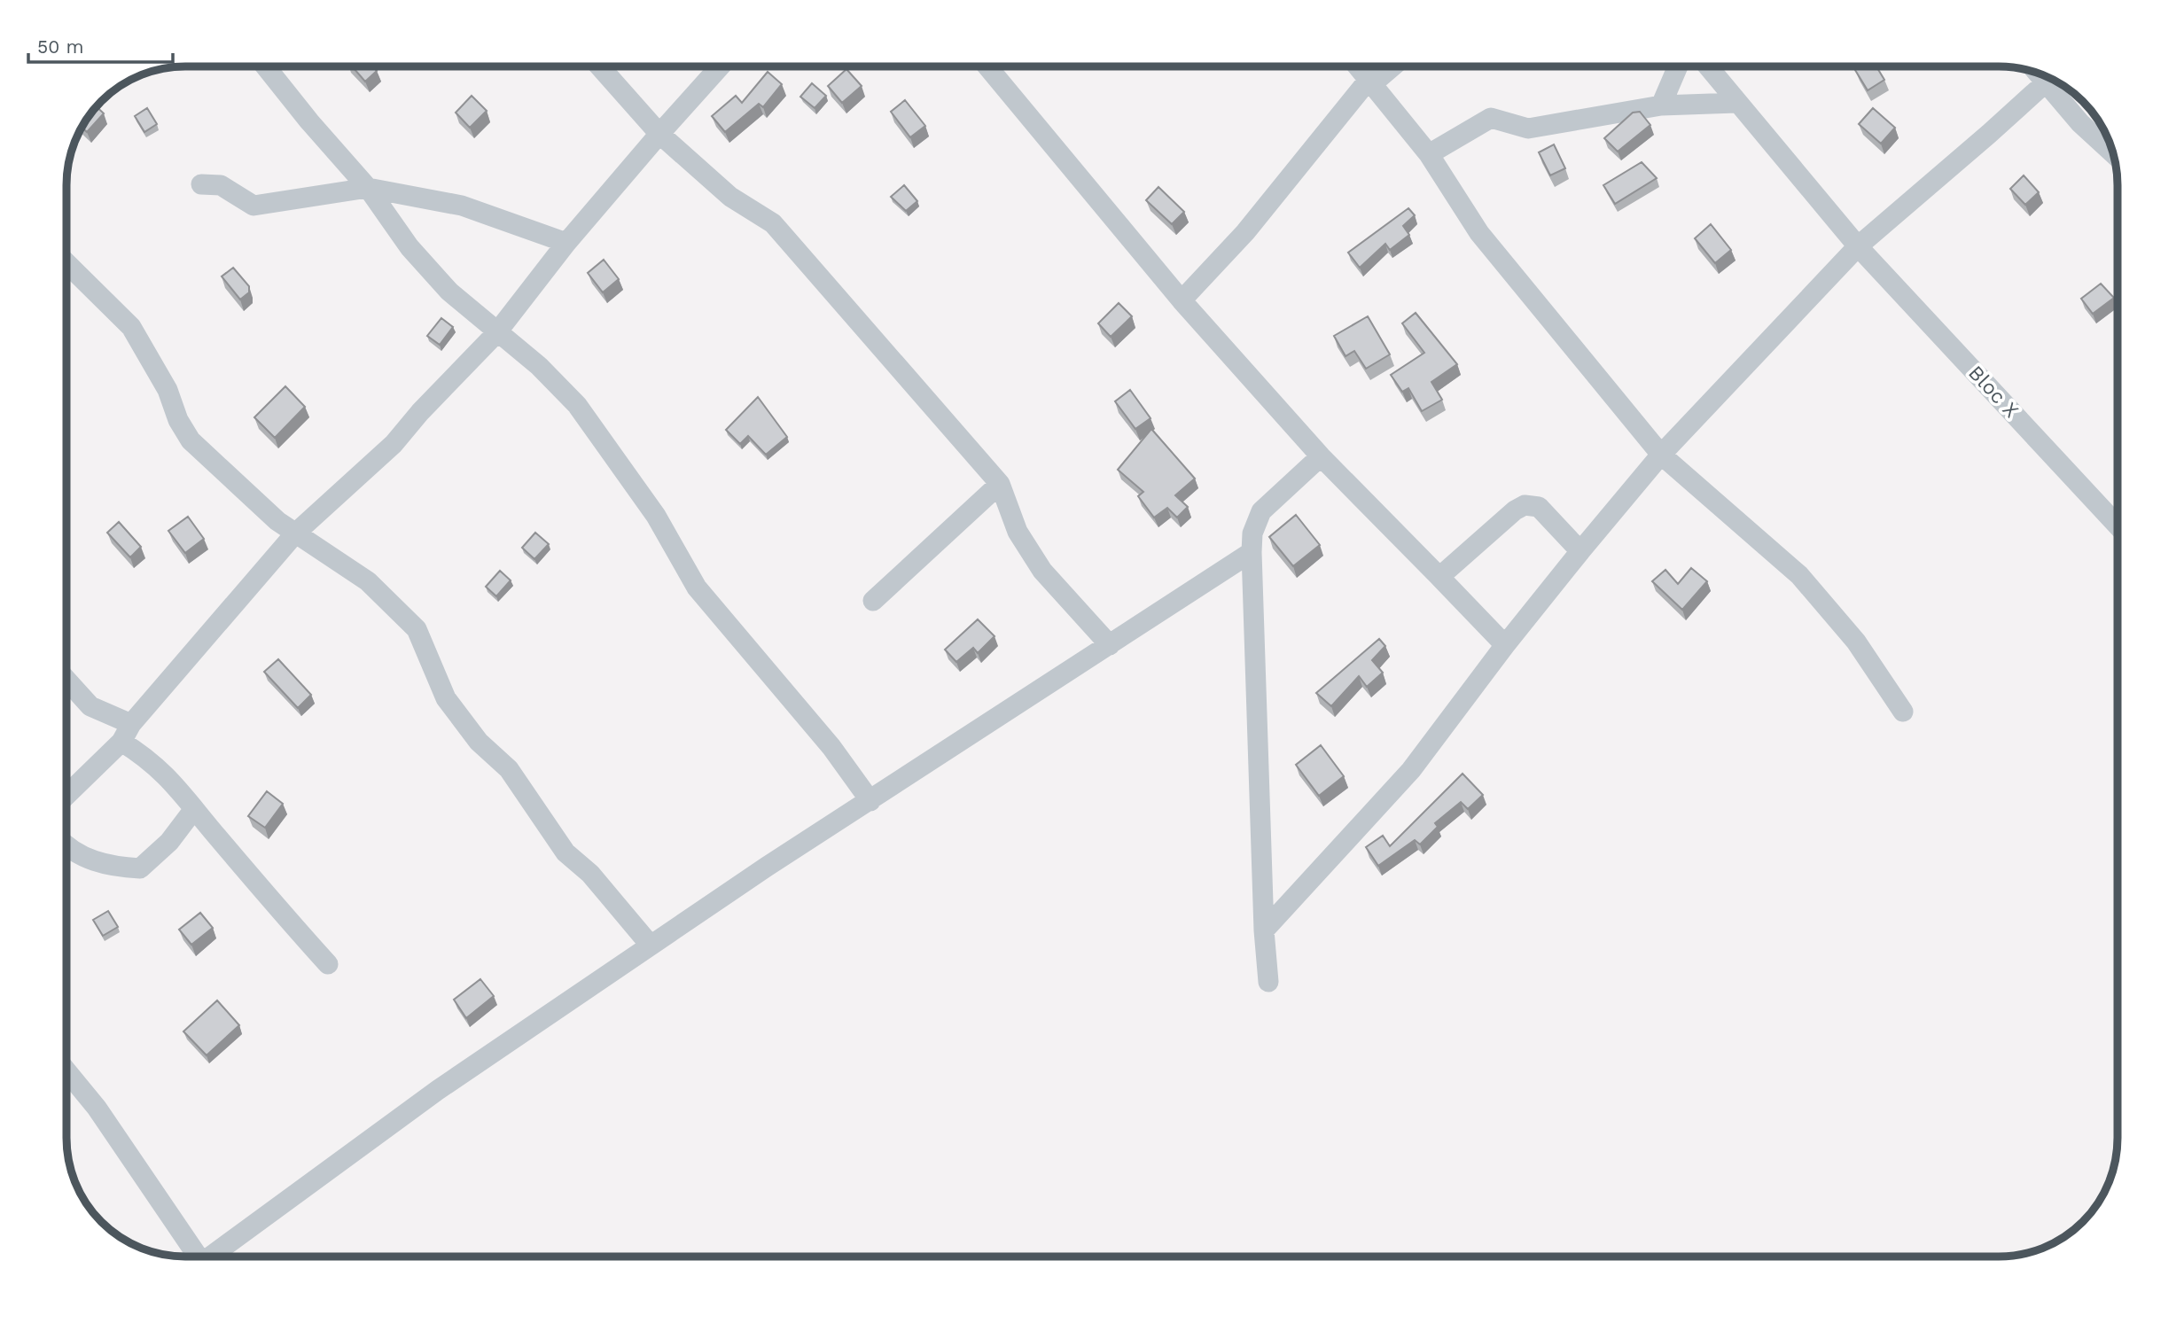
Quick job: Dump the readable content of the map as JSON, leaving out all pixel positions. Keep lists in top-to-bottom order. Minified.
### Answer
{"streets":{"street":["Bloc X"]},"scale_bar":"50 m"}
